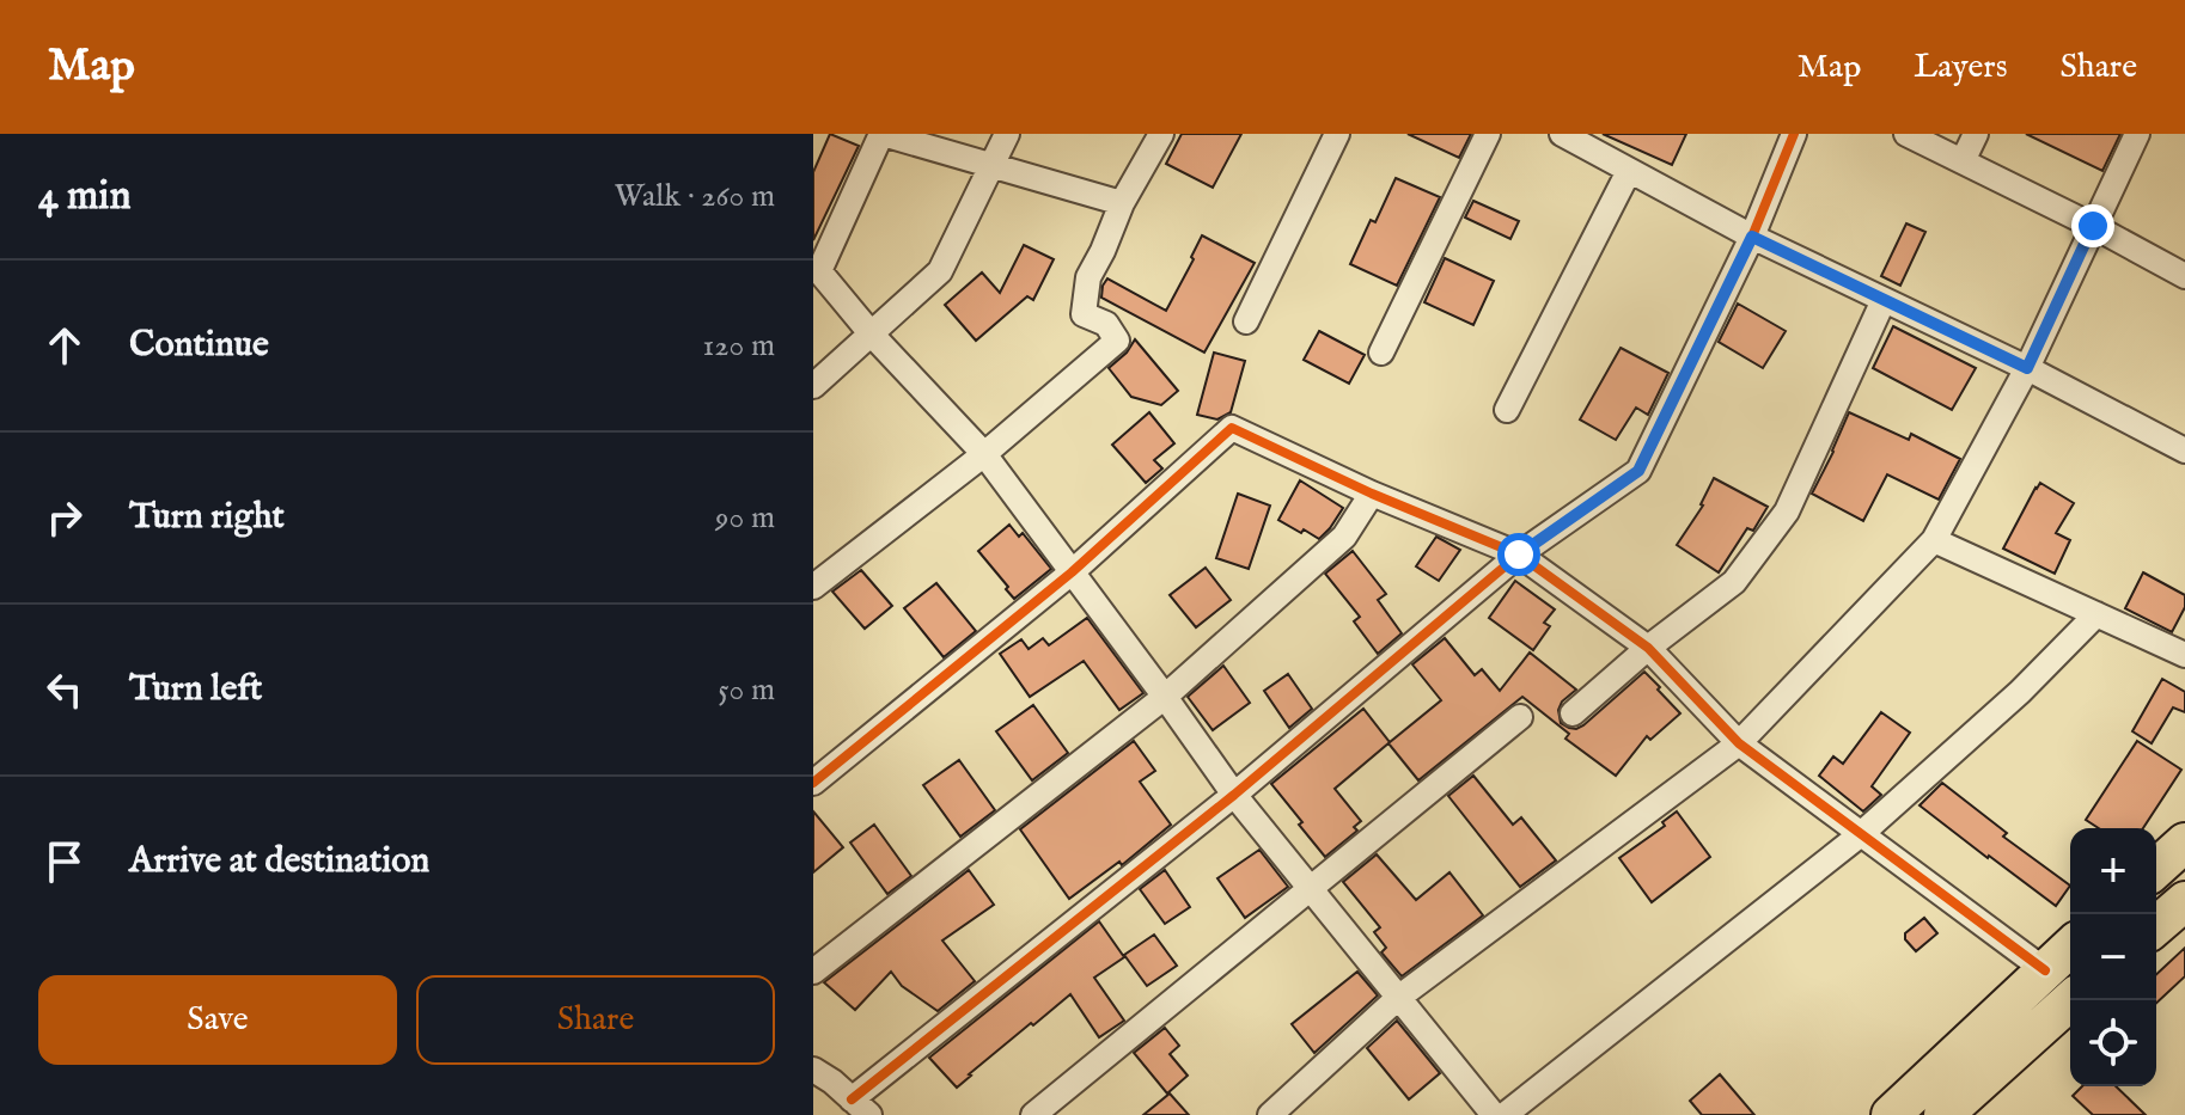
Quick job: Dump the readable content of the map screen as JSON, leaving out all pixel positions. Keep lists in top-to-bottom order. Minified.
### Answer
{"page":{"header":"Map","nav":["Map","Layers","Share"],"heading":["4 min","Walk · 260 m"],"list":[["Continue","120 m"],["Turn right","90 m"],["Turn left","50 m"],"Arrive at destination"],"map_buttons":["+","−"],"buttons":["Save","Share"]}}
